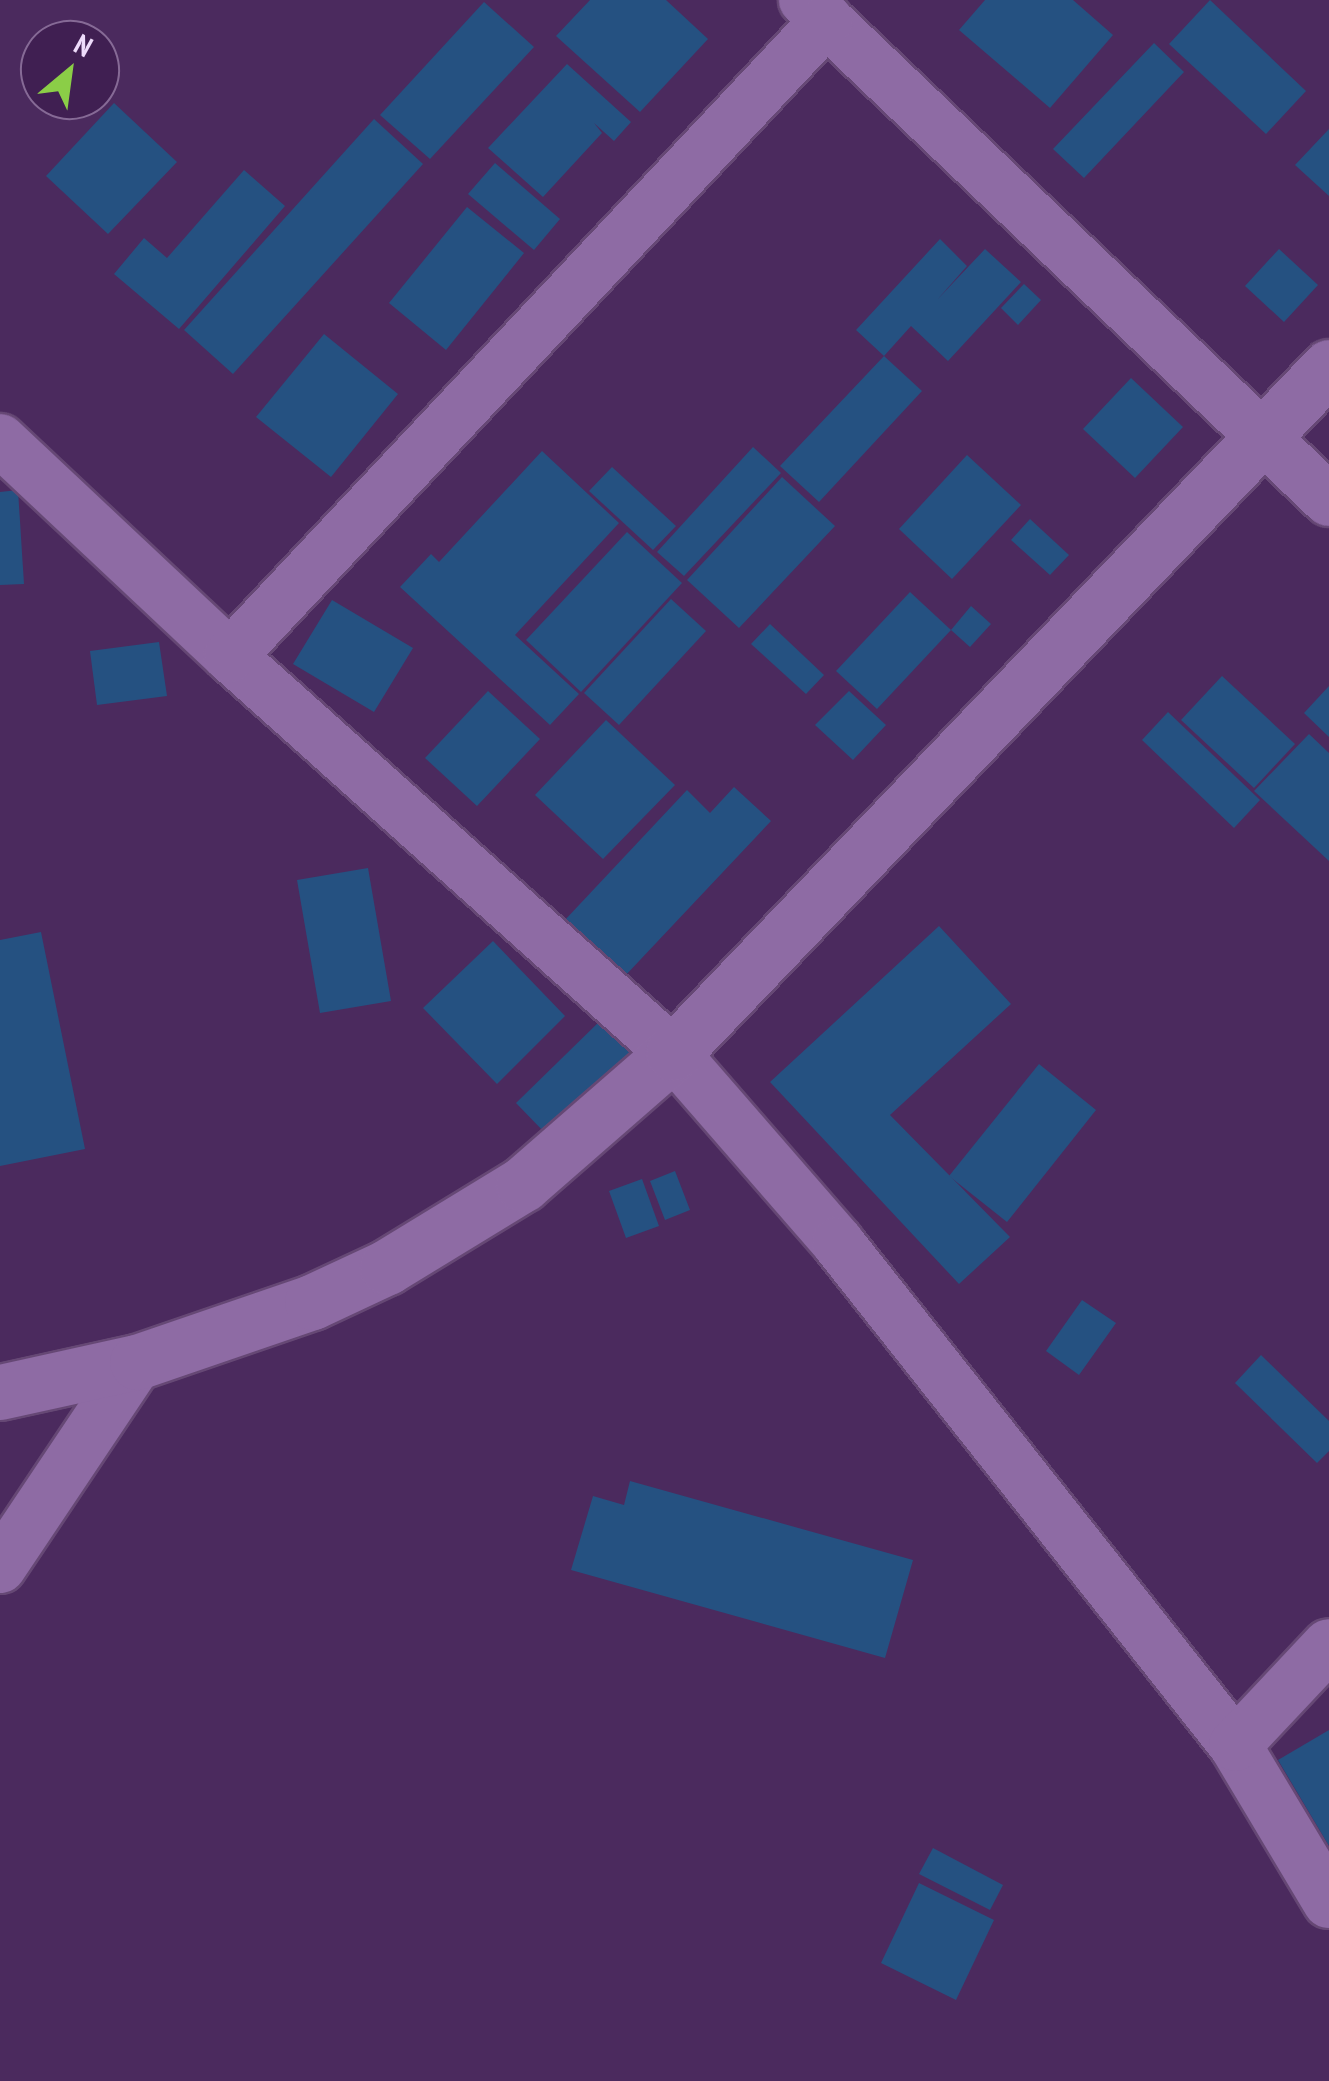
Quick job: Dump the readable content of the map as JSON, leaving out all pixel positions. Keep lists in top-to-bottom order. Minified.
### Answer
{"north":"top right"}
